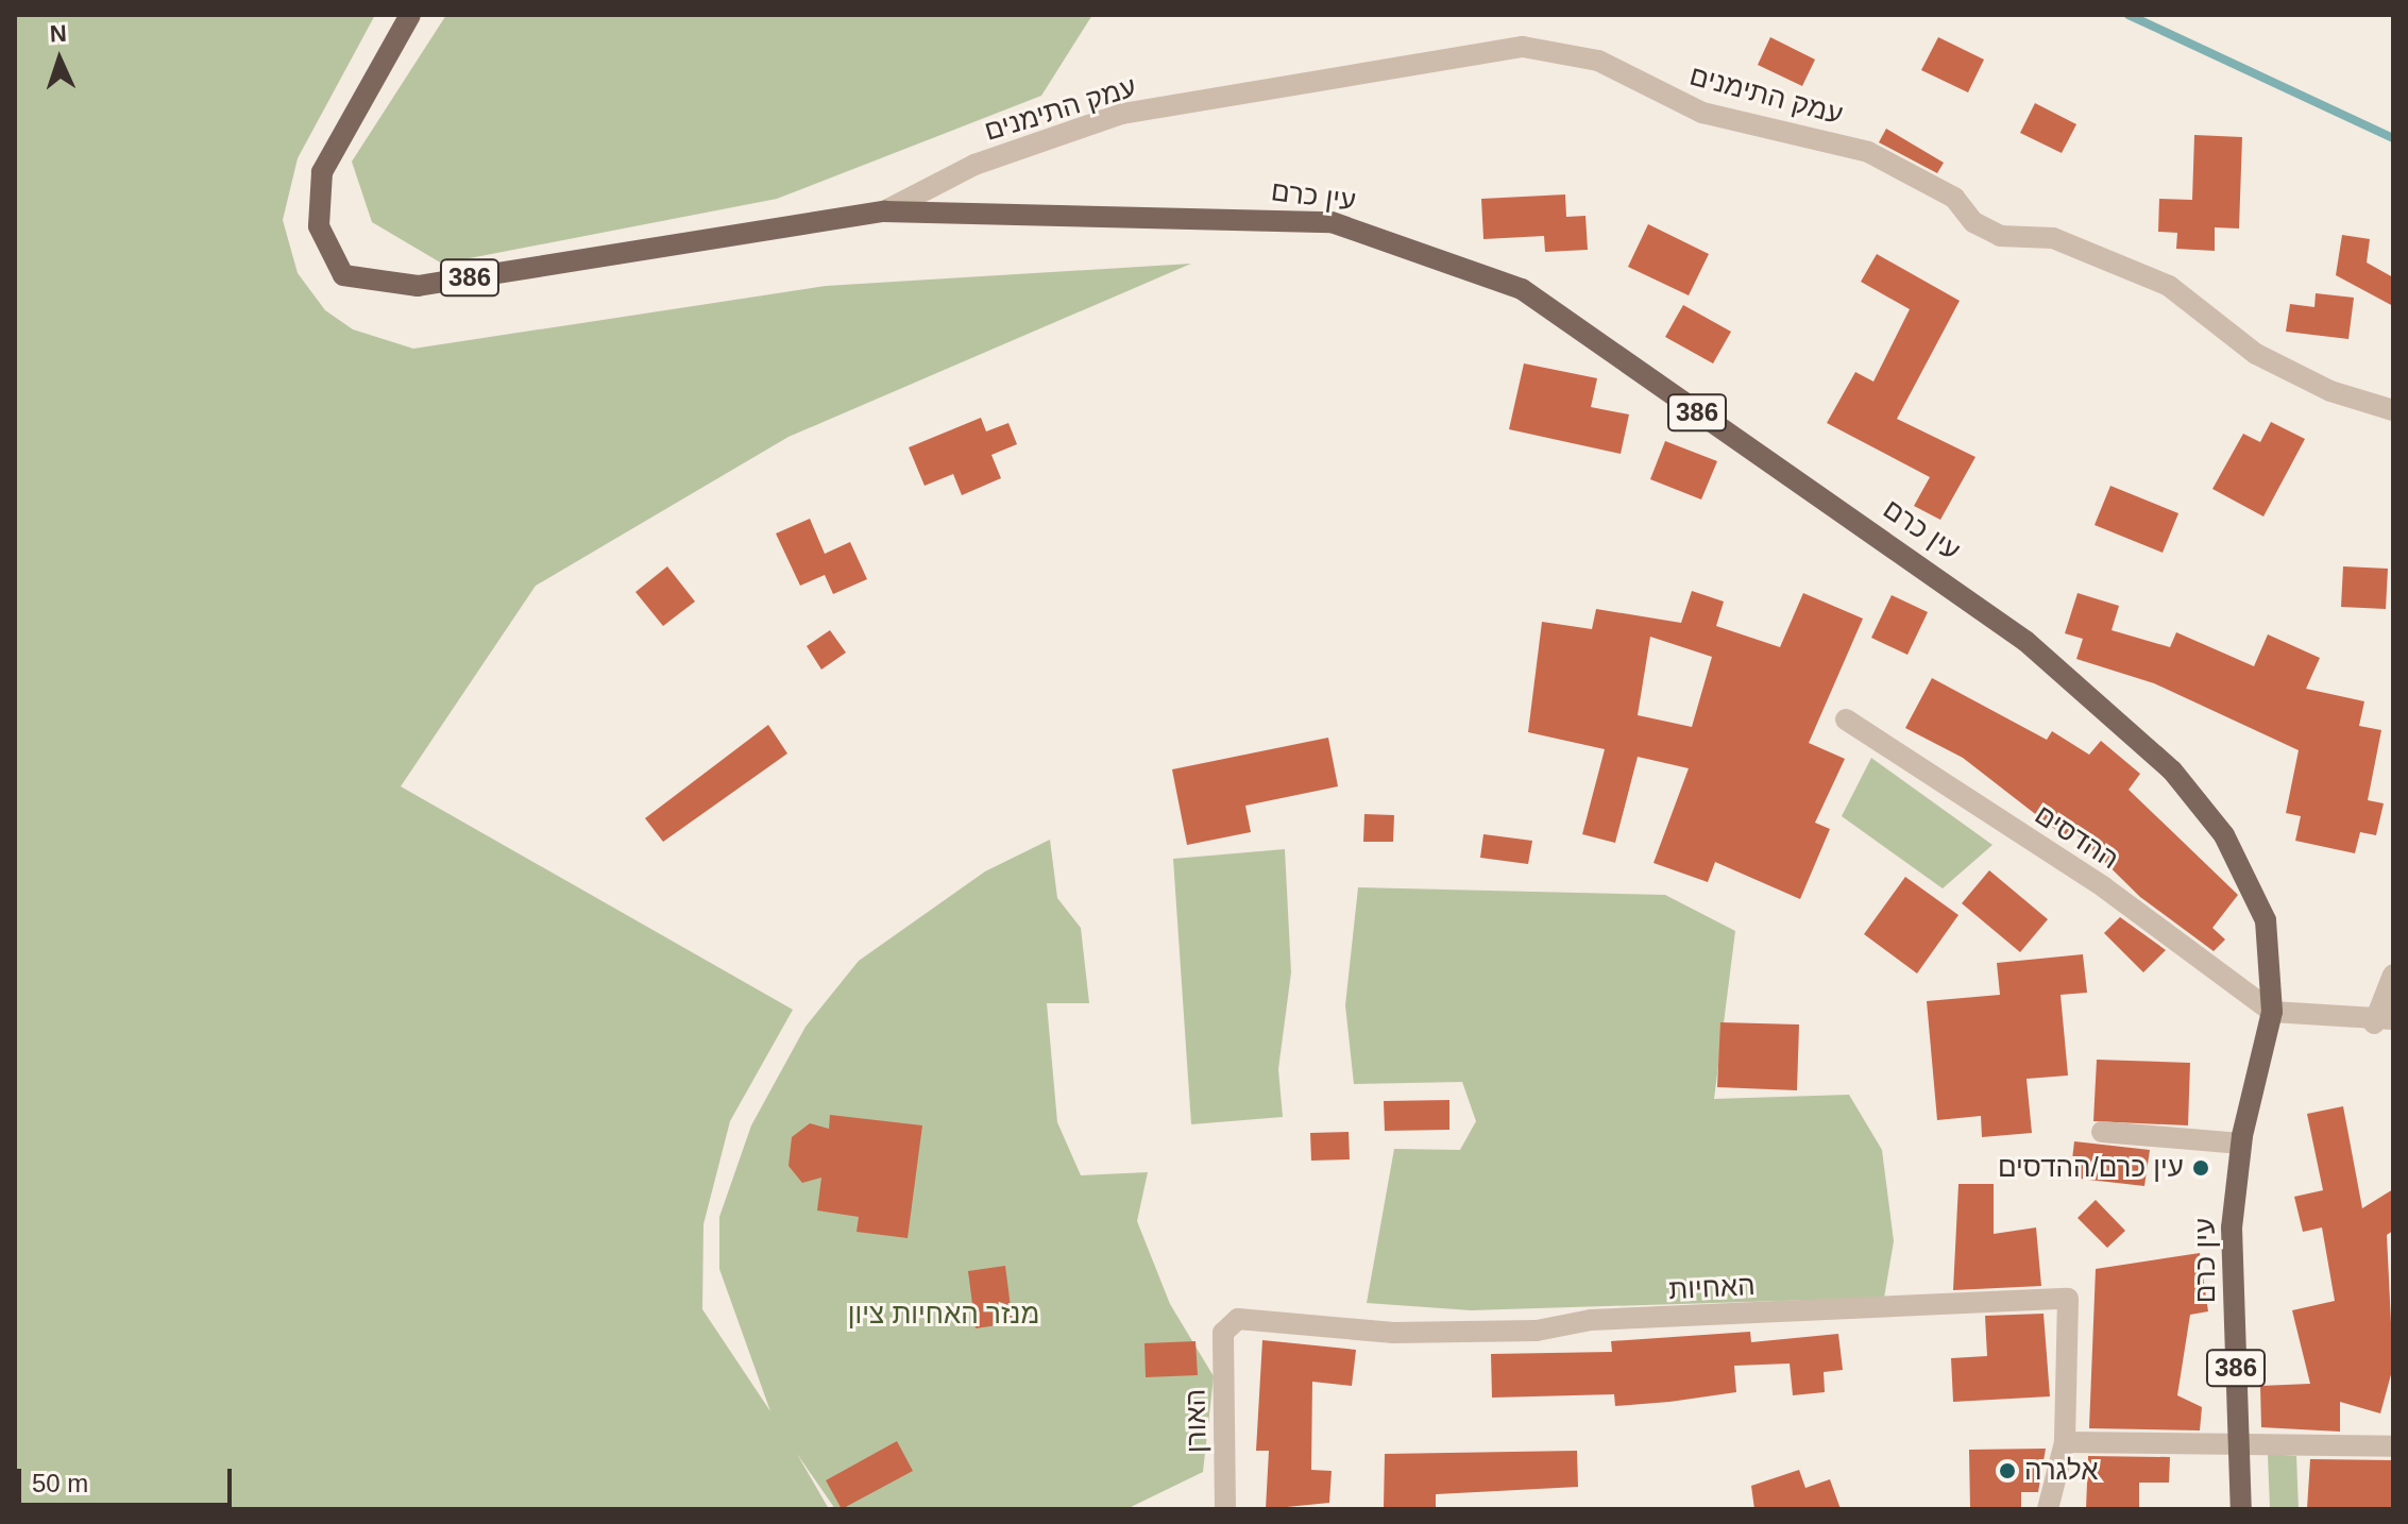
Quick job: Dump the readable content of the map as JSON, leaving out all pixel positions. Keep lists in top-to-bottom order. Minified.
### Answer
{"streets":{"main road":["עין כרם","386"],"street":["עמק התימנים","ההדסים","האחיות","האורן"]},"crossings":[["עמק התימנים","עין כרם"],["עמק התימנים","386"],["עין כרם","386"],["עין כרם","ההדסים"],["האחיות","האורן"]],"parks":["מנזר האחיות ציון"],"places":["עין כרם/ההדסים","אלגרה"],"scale_bar":"50 m","north":"top"}
